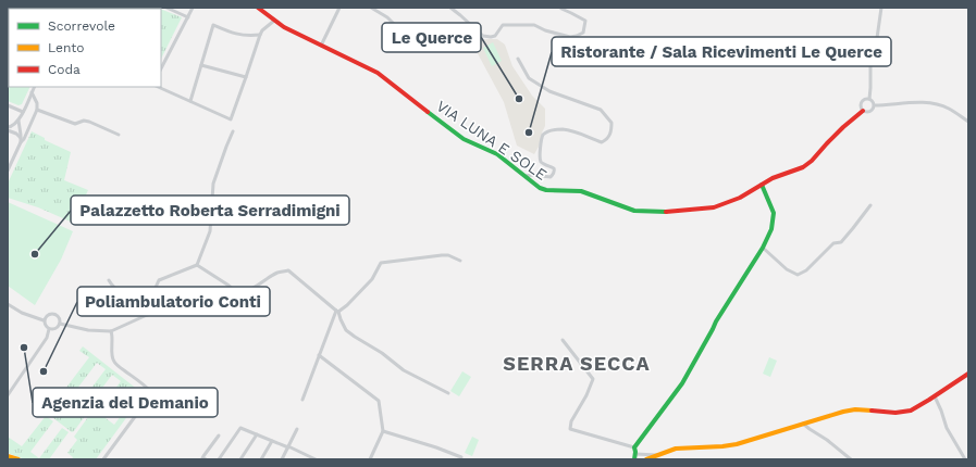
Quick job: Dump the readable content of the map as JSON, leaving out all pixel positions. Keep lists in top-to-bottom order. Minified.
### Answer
{"streets":{"street":["VIA LUNA E SOLE"]},"districts":["SERRA SECCA"],"places":["Le Querce","Ristorante / Sala Ricevimenti Le Querce","Palazzetto Roberta Serradimigni","Agenzia del Demanio","Poliambulatorio Conti"],"legend":["Scorrevole","Lento","Coda"]}
